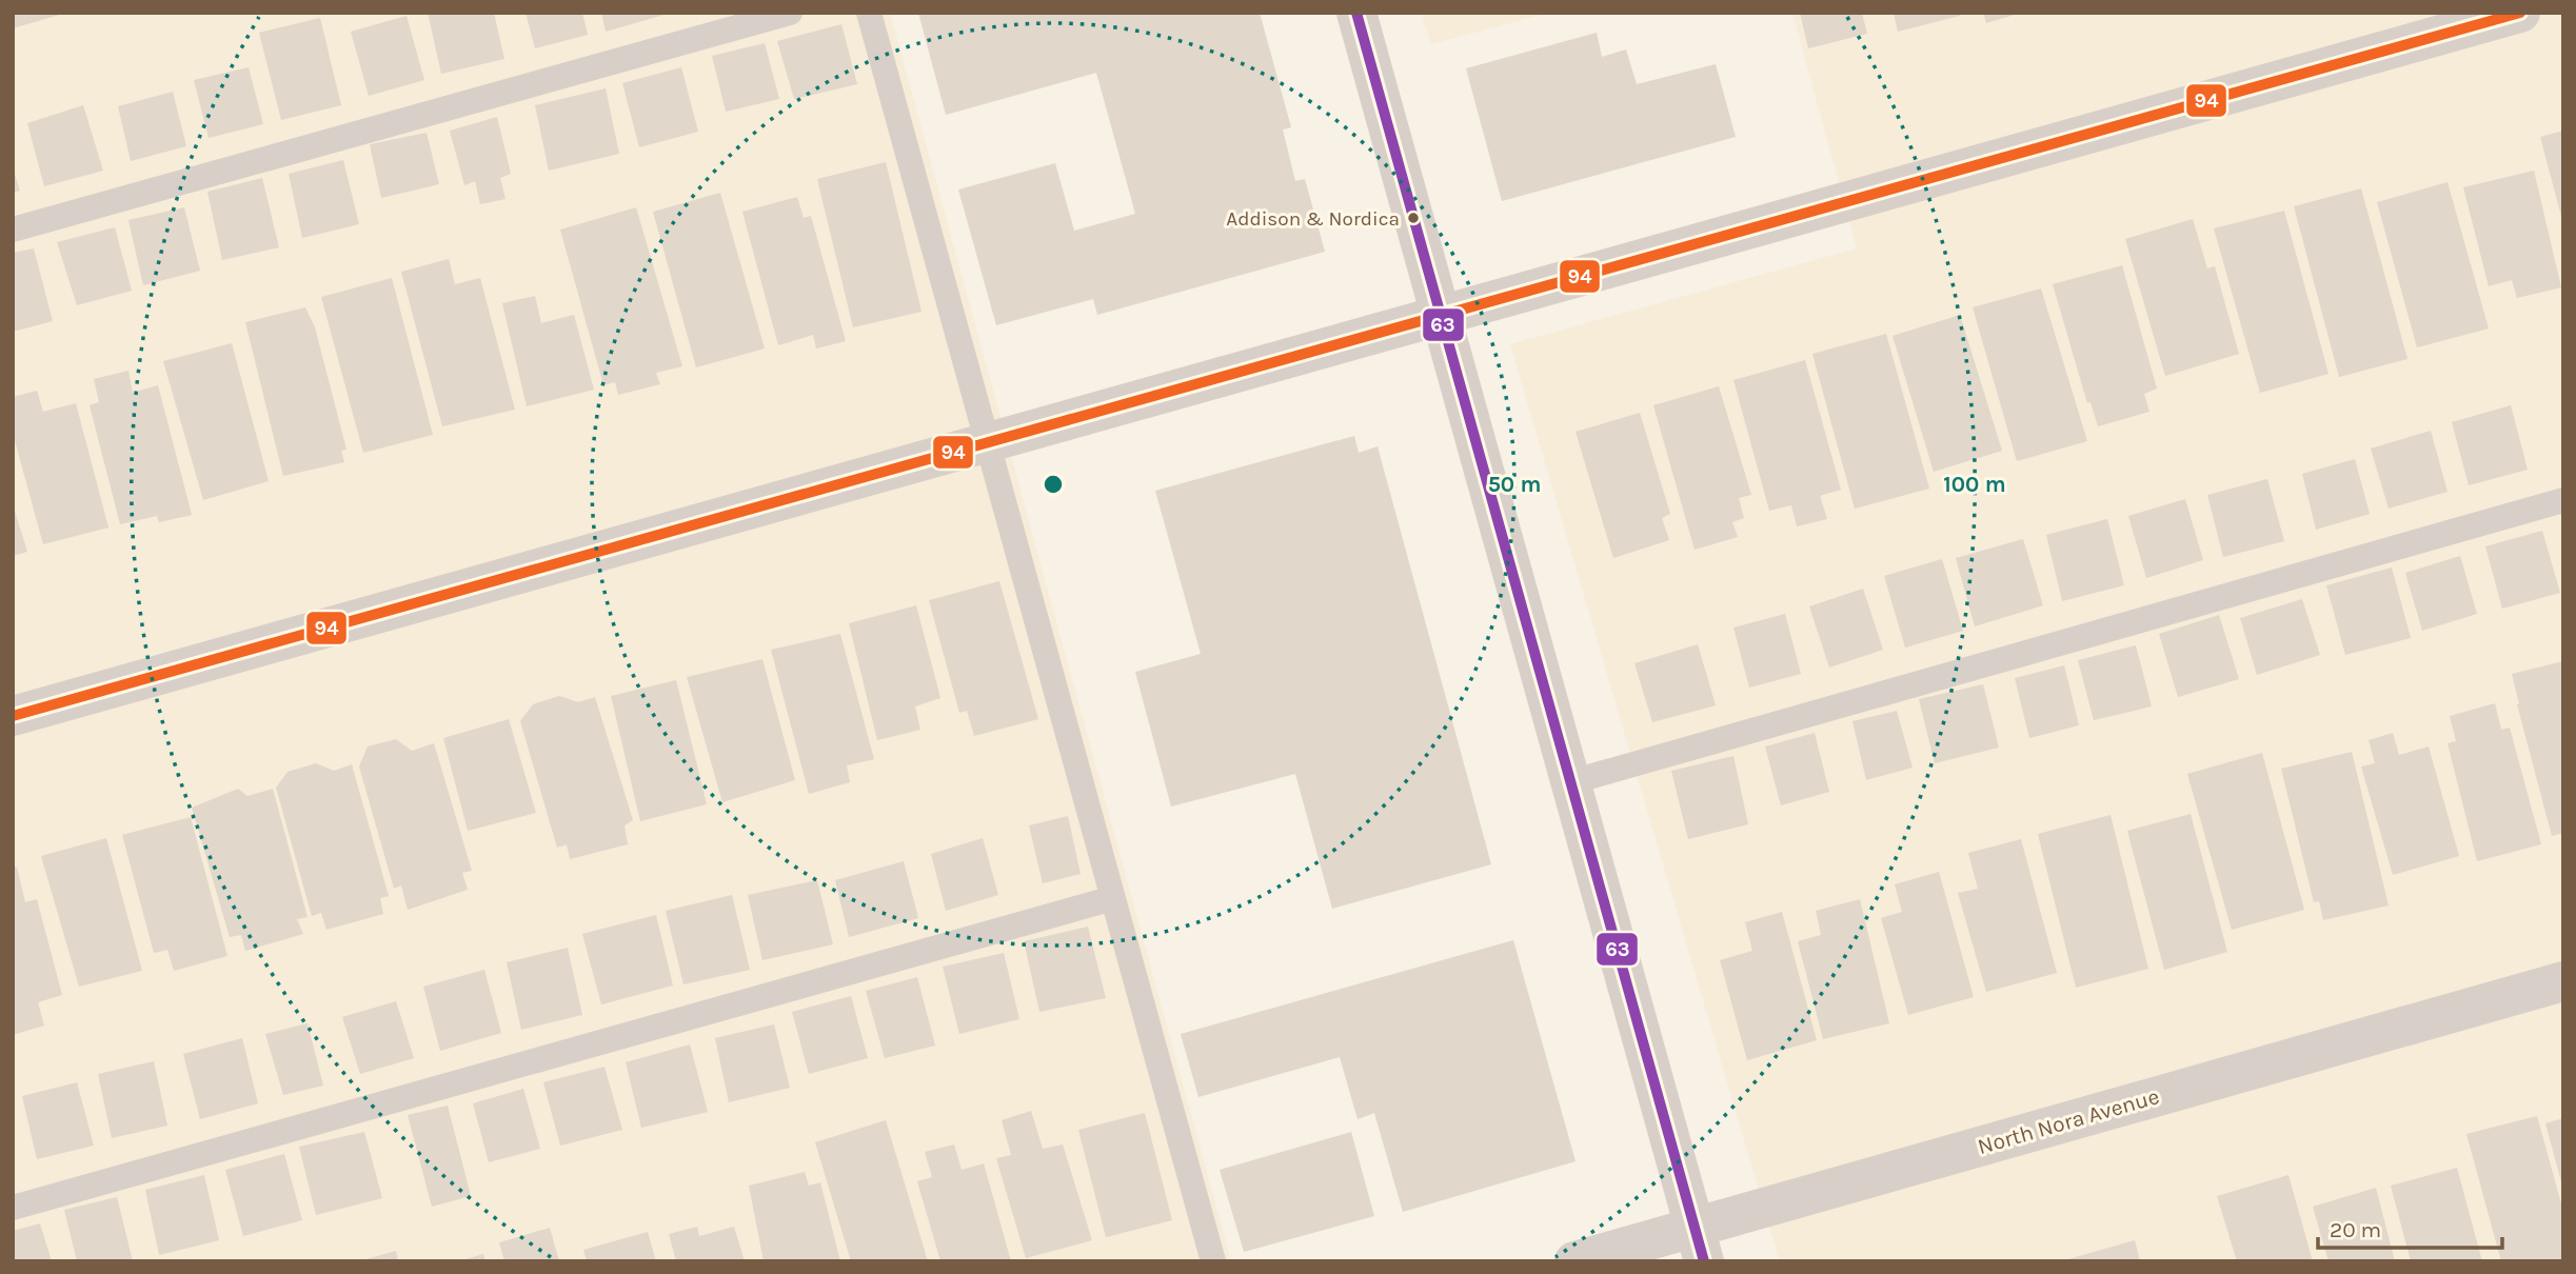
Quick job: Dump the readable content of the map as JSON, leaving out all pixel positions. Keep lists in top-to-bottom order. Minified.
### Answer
{"streets":{"street":["North Nora Avenue"]},"places":["Addison & Nordica"],"lines":["transit line 63","transit line 94"],"scale_bar":"20 m","rings":["50 m","100 m"]}
